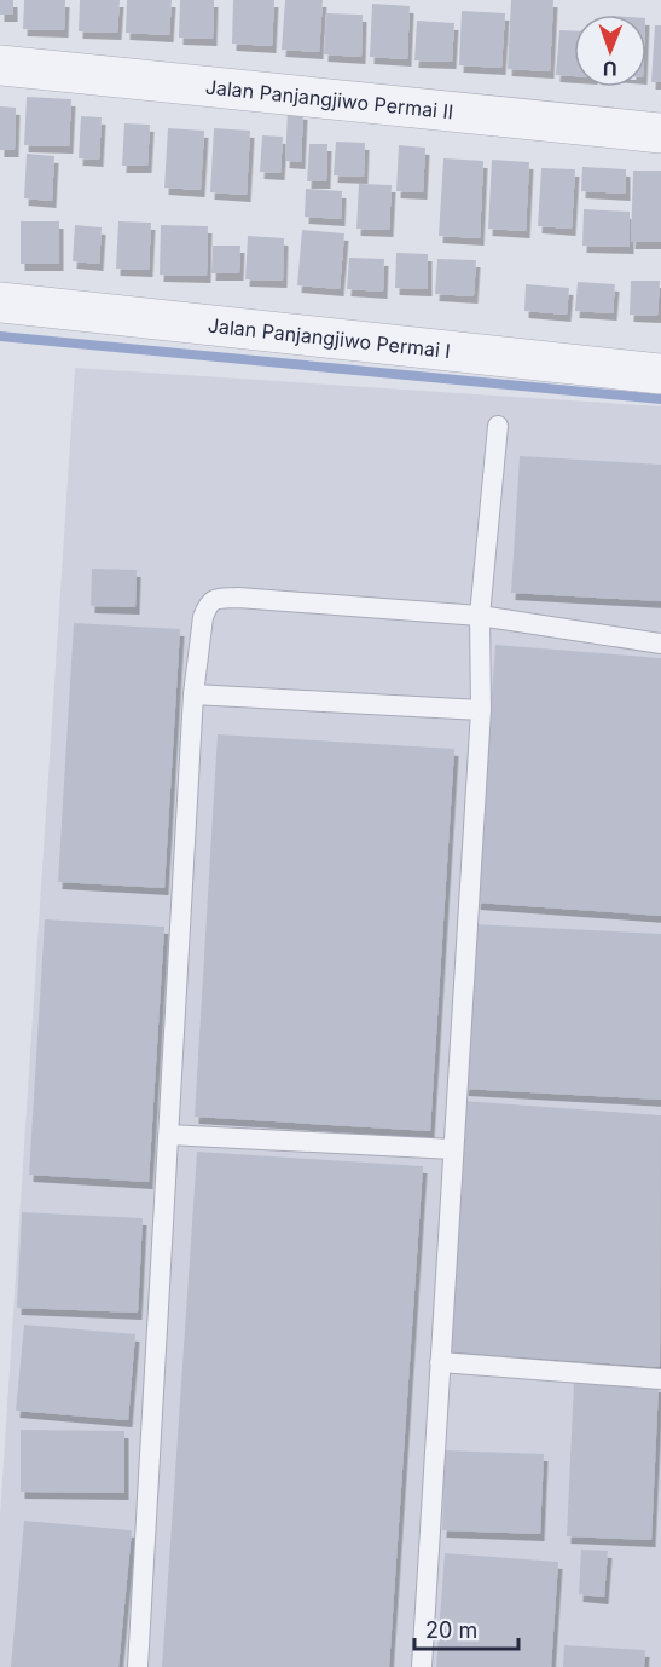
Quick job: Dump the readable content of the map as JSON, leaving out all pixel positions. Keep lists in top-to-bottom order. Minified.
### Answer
{"streets":{"street":["Jalan Panjangjiwo Permai II","Jalan Panjangjiwo Permai I"]},"scale_bar":"20 m","north":"bottom"}
